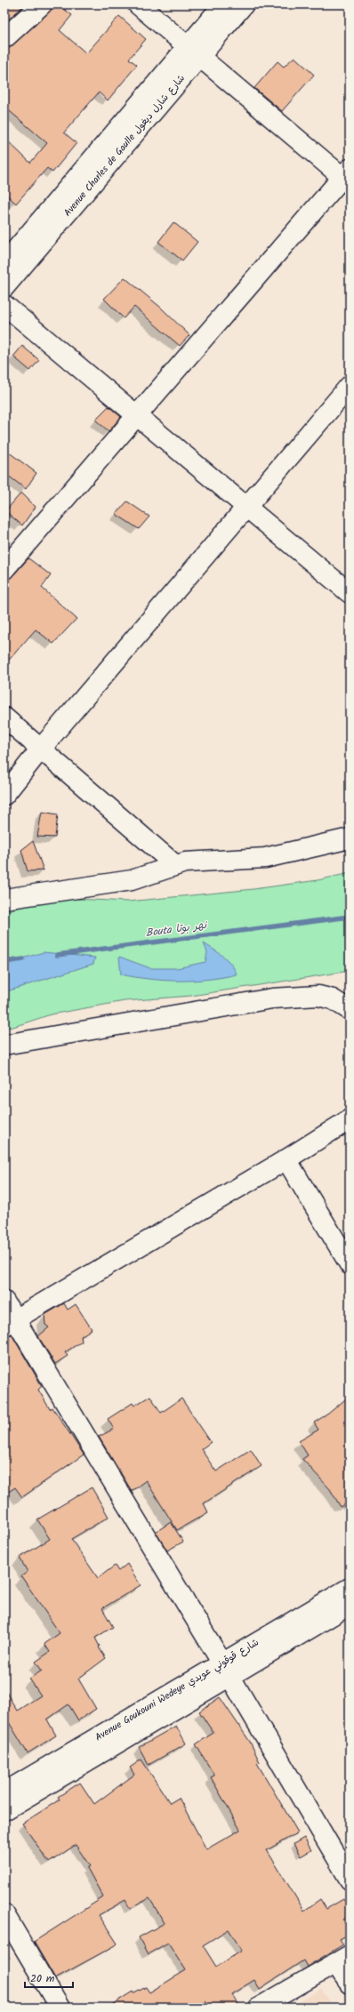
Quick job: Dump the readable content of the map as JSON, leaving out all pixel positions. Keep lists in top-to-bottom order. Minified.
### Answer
{"streets":{"street":["Avenue Charles de Gaulle شارع شارل ديغول","Avenue Goukouni Wedeye شارع قوقوني عويدي"]},"water":["Bouta نهر بوتا"],"scale_bar":"20 m"}
